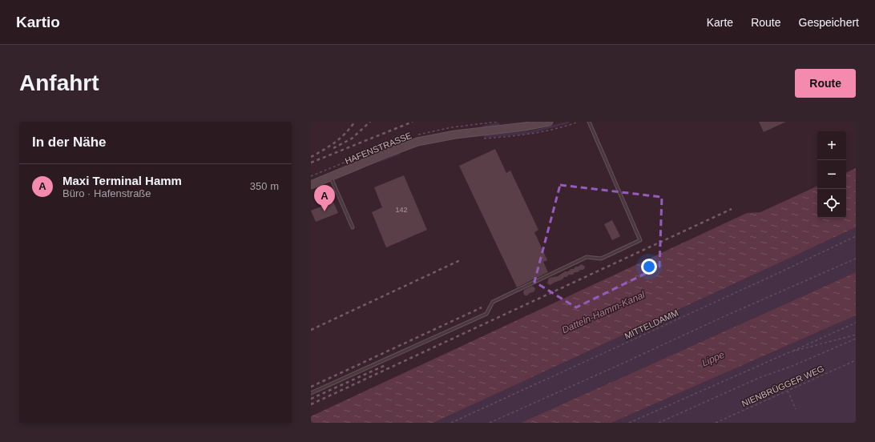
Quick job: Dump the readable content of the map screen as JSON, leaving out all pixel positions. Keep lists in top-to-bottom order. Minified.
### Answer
{"streets":{"street":["HAFENSTRASSE"],"path":["MITTELDAMM","NIENBRÜGGER WEG"]},"water":["Datteln-Hamm-Kanal","Lippe"],"house_numbers":["142"],"page":{"header":"Kartio","nav":["Karte","Route","Gespeichert"],"buttons":"Route","title":"Anfahrt","heading":"In der Nähe","map_buttons":["+","−"],"list":[{"mark":"A","name":"Maxi Terminal Hamm","note":"Büro · Hafenstraße","value":"350 m"}],"pins":"A"}}
